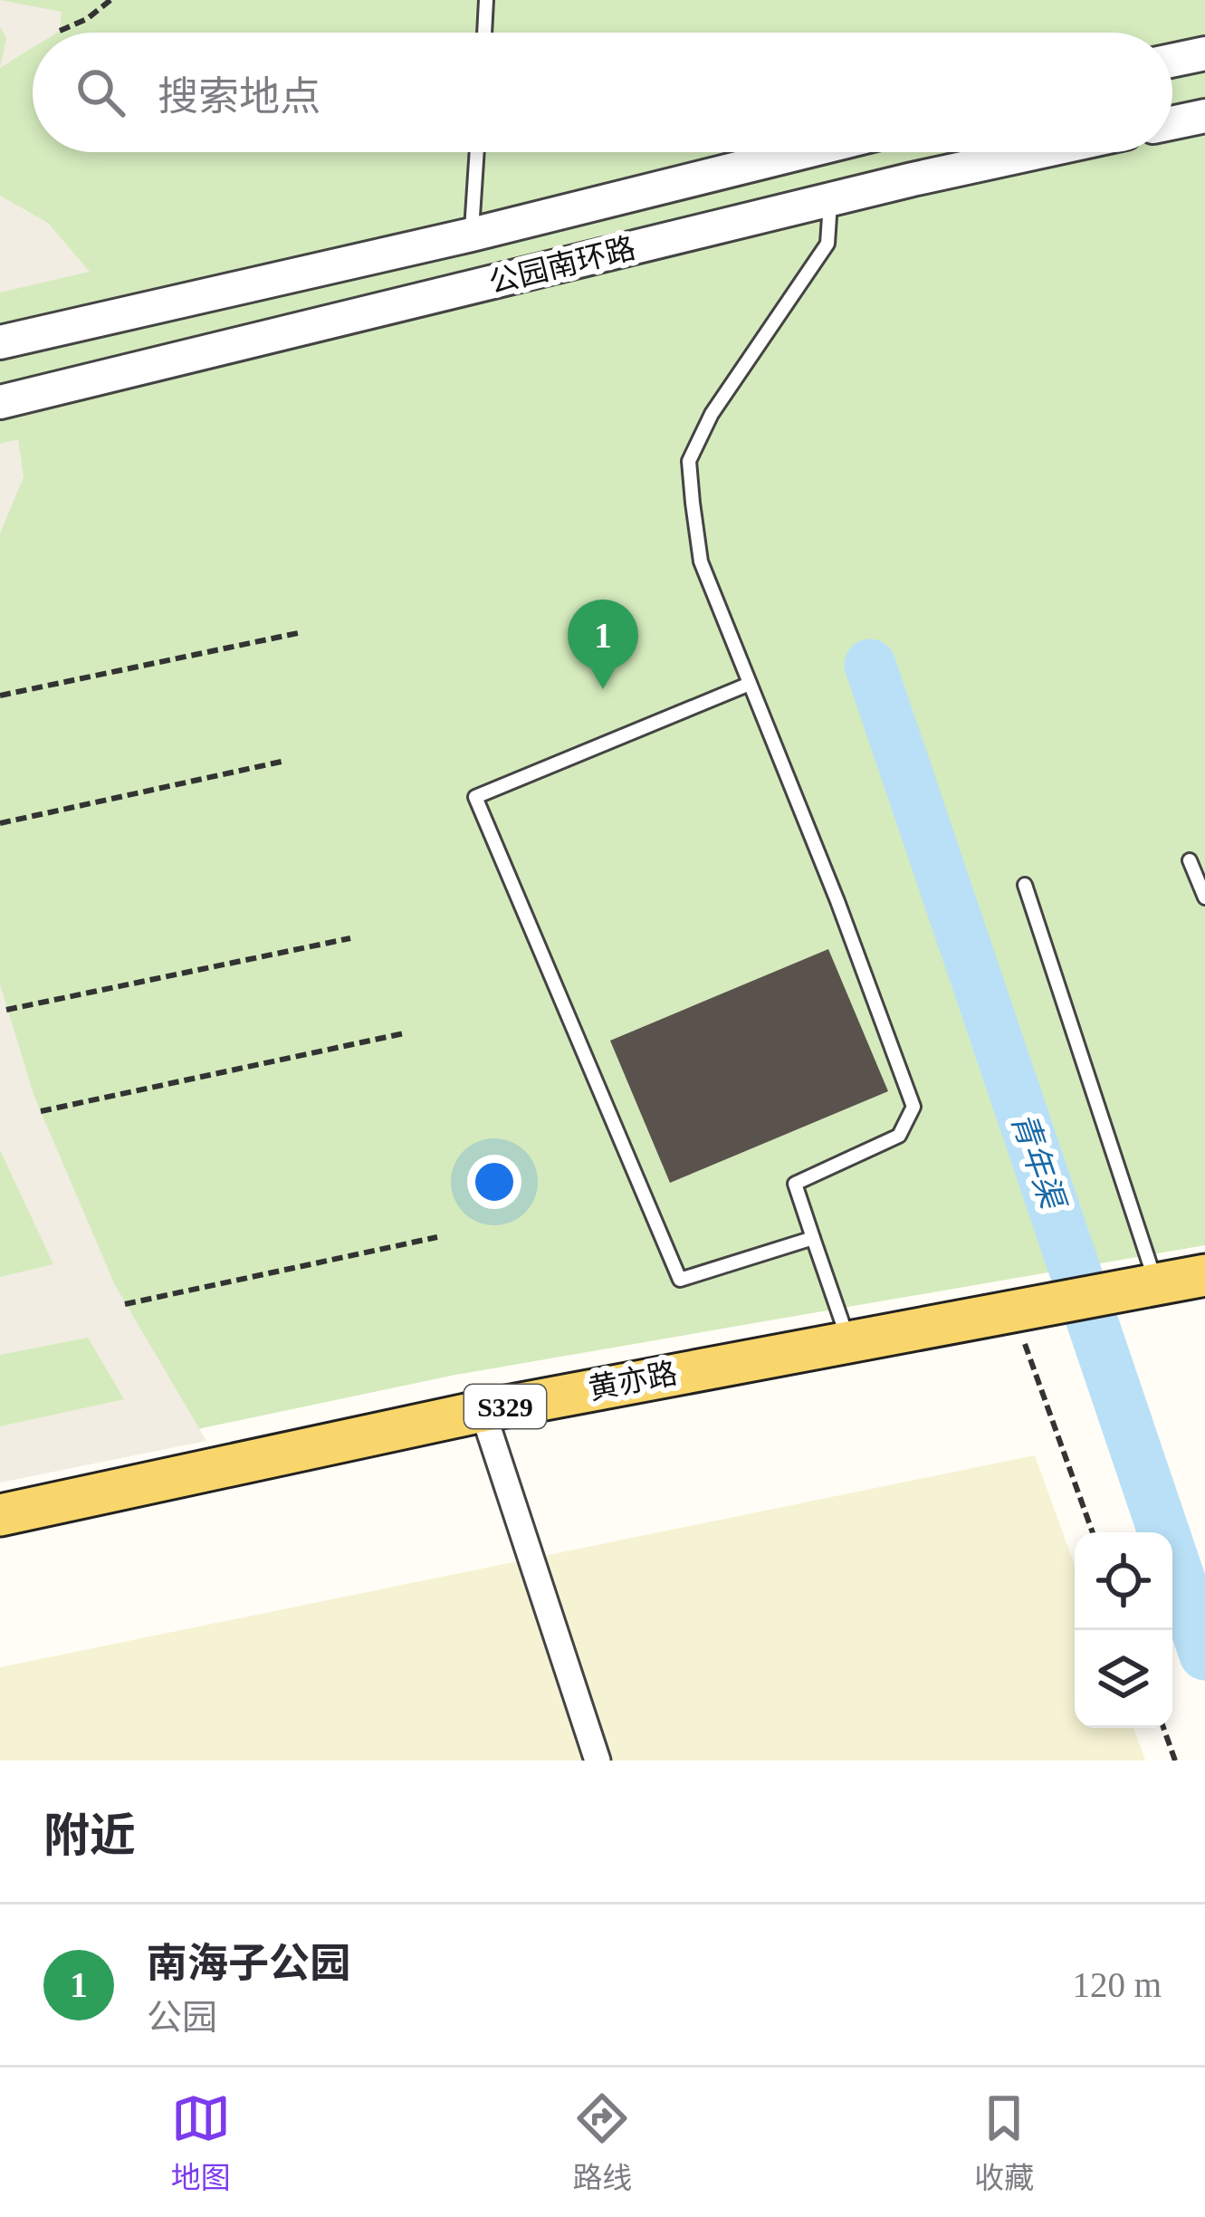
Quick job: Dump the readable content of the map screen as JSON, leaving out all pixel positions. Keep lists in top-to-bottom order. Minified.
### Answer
{"streets":{"main road":["黄亦路","S329"],"street":["公园南环路"]},"water":["青年渠"],"page":{"search":"搜索地点","pins":"1","heading":"附近","list":[{"mark":"1","name":"南海子公园","note":"公园","value":"120 m"}],"nav":["地图","路线","收藏"]}}
